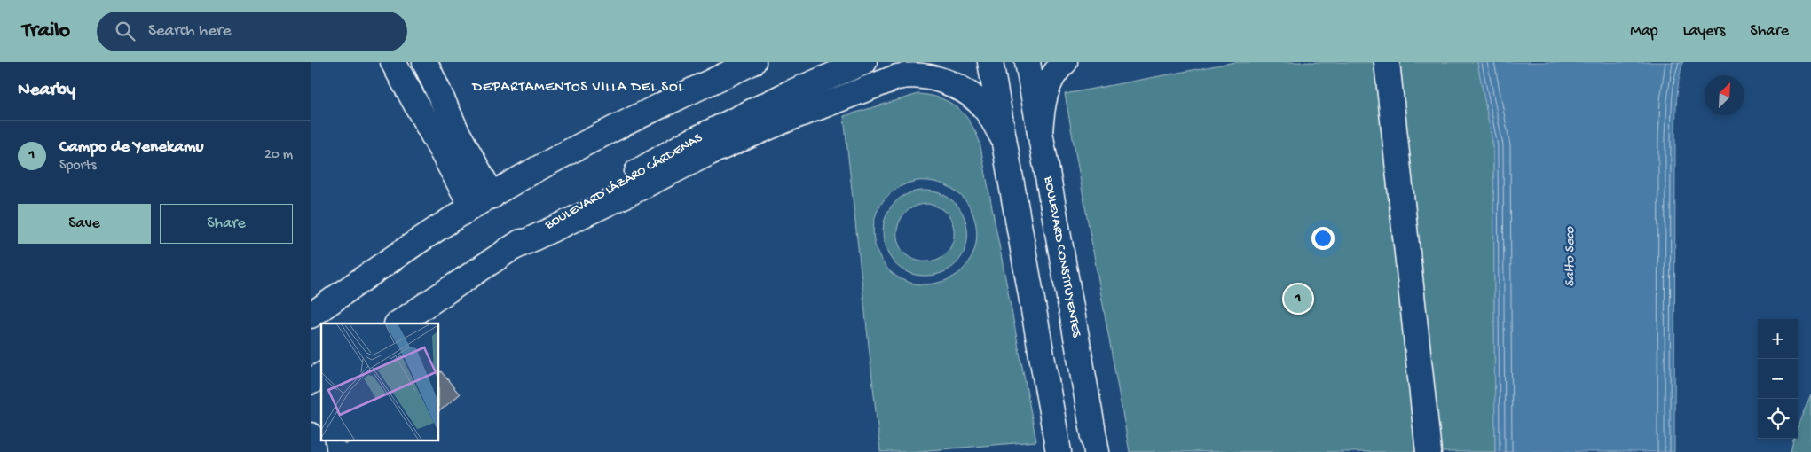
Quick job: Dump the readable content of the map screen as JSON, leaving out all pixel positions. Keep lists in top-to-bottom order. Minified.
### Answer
{"streets":{"main road":["BOULEVARD LÁZARO CÁRDENAS","BOULEVARD CONSTITUYENTES"]},"districts":["DEPARTAMENTOS VILLA DEL SOL"],"water":["Salto Seco"],"north":"top right","page":{"header":"Trailo","search":"Search here","nav":["Map","Layers","Share"],"heading":"Nearby","list":[{"mark":"1","name":"Campo de Yenekamu","note":"Sports","value":"20 m"}],"buttons":["Save","Share"],"pins":"1","map_buttons":["+","−"]}}
